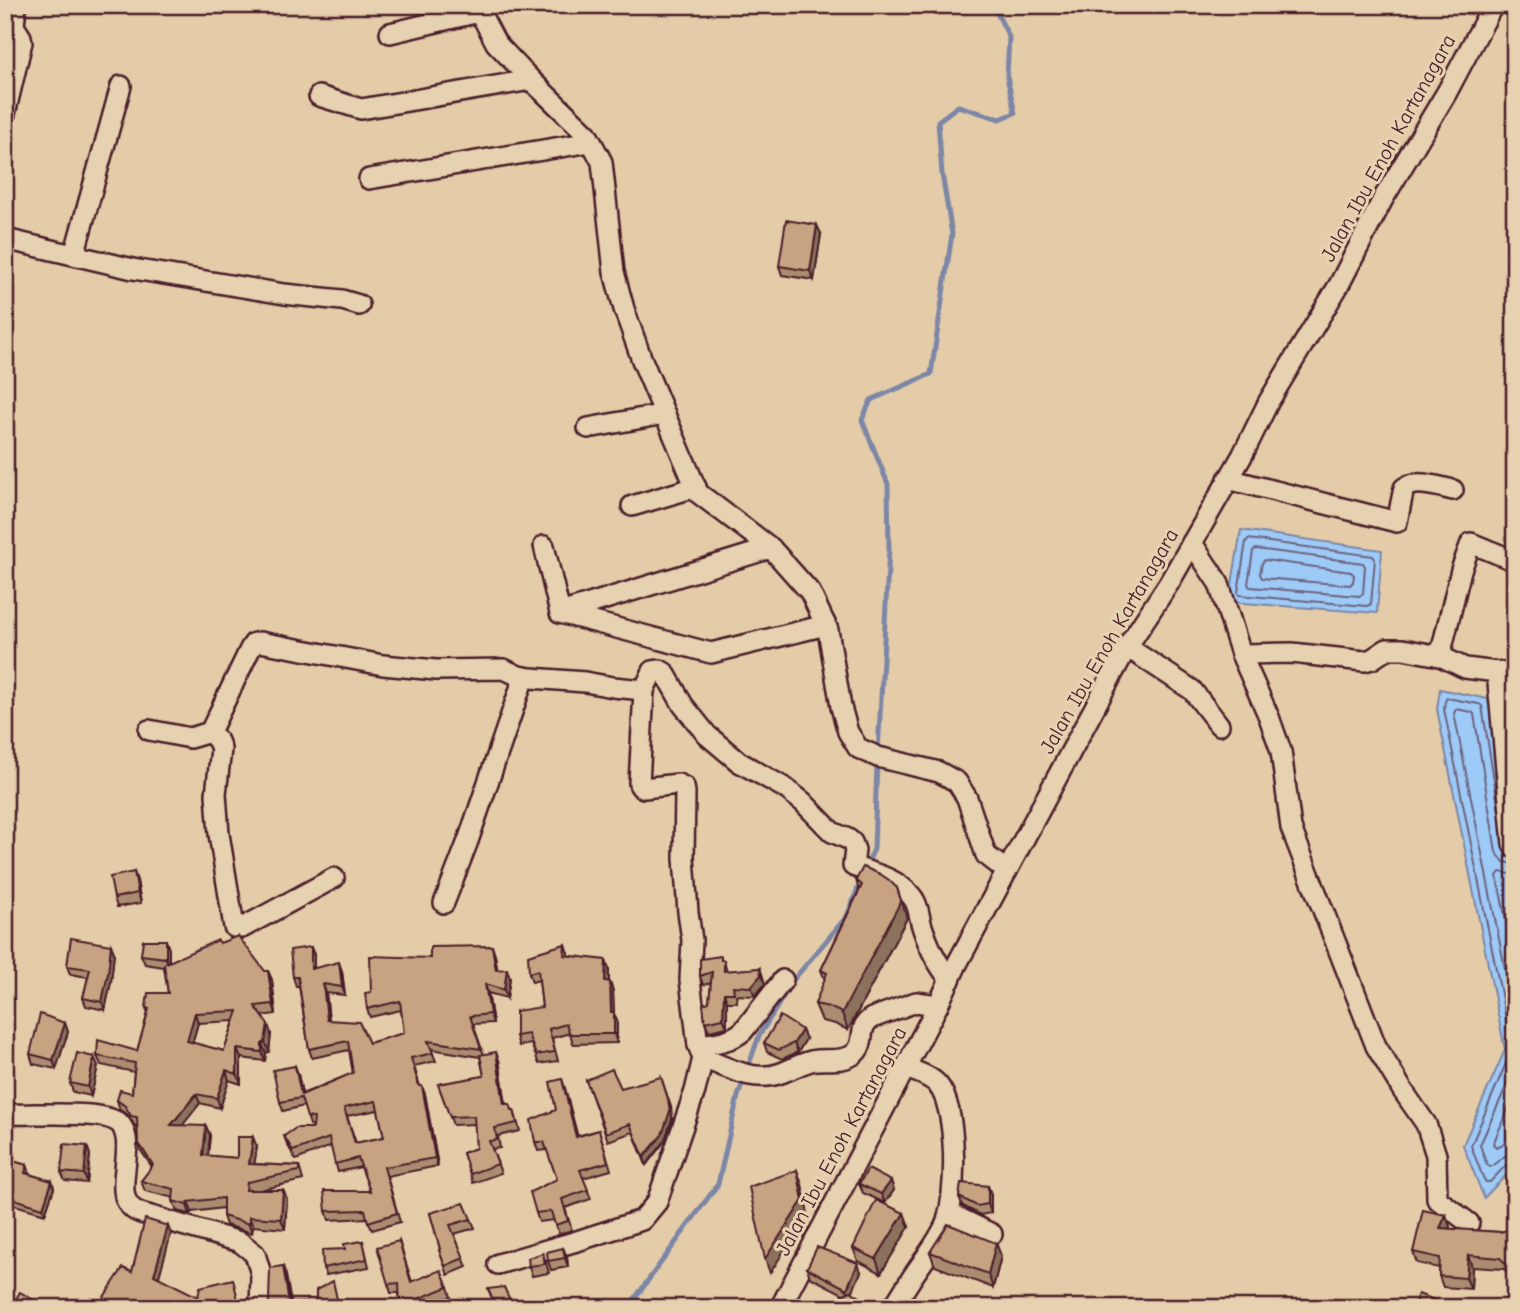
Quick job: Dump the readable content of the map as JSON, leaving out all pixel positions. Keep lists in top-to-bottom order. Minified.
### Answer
{"streets":{"street":["Jalan Ibu Enoh Kartanagara"]}}
